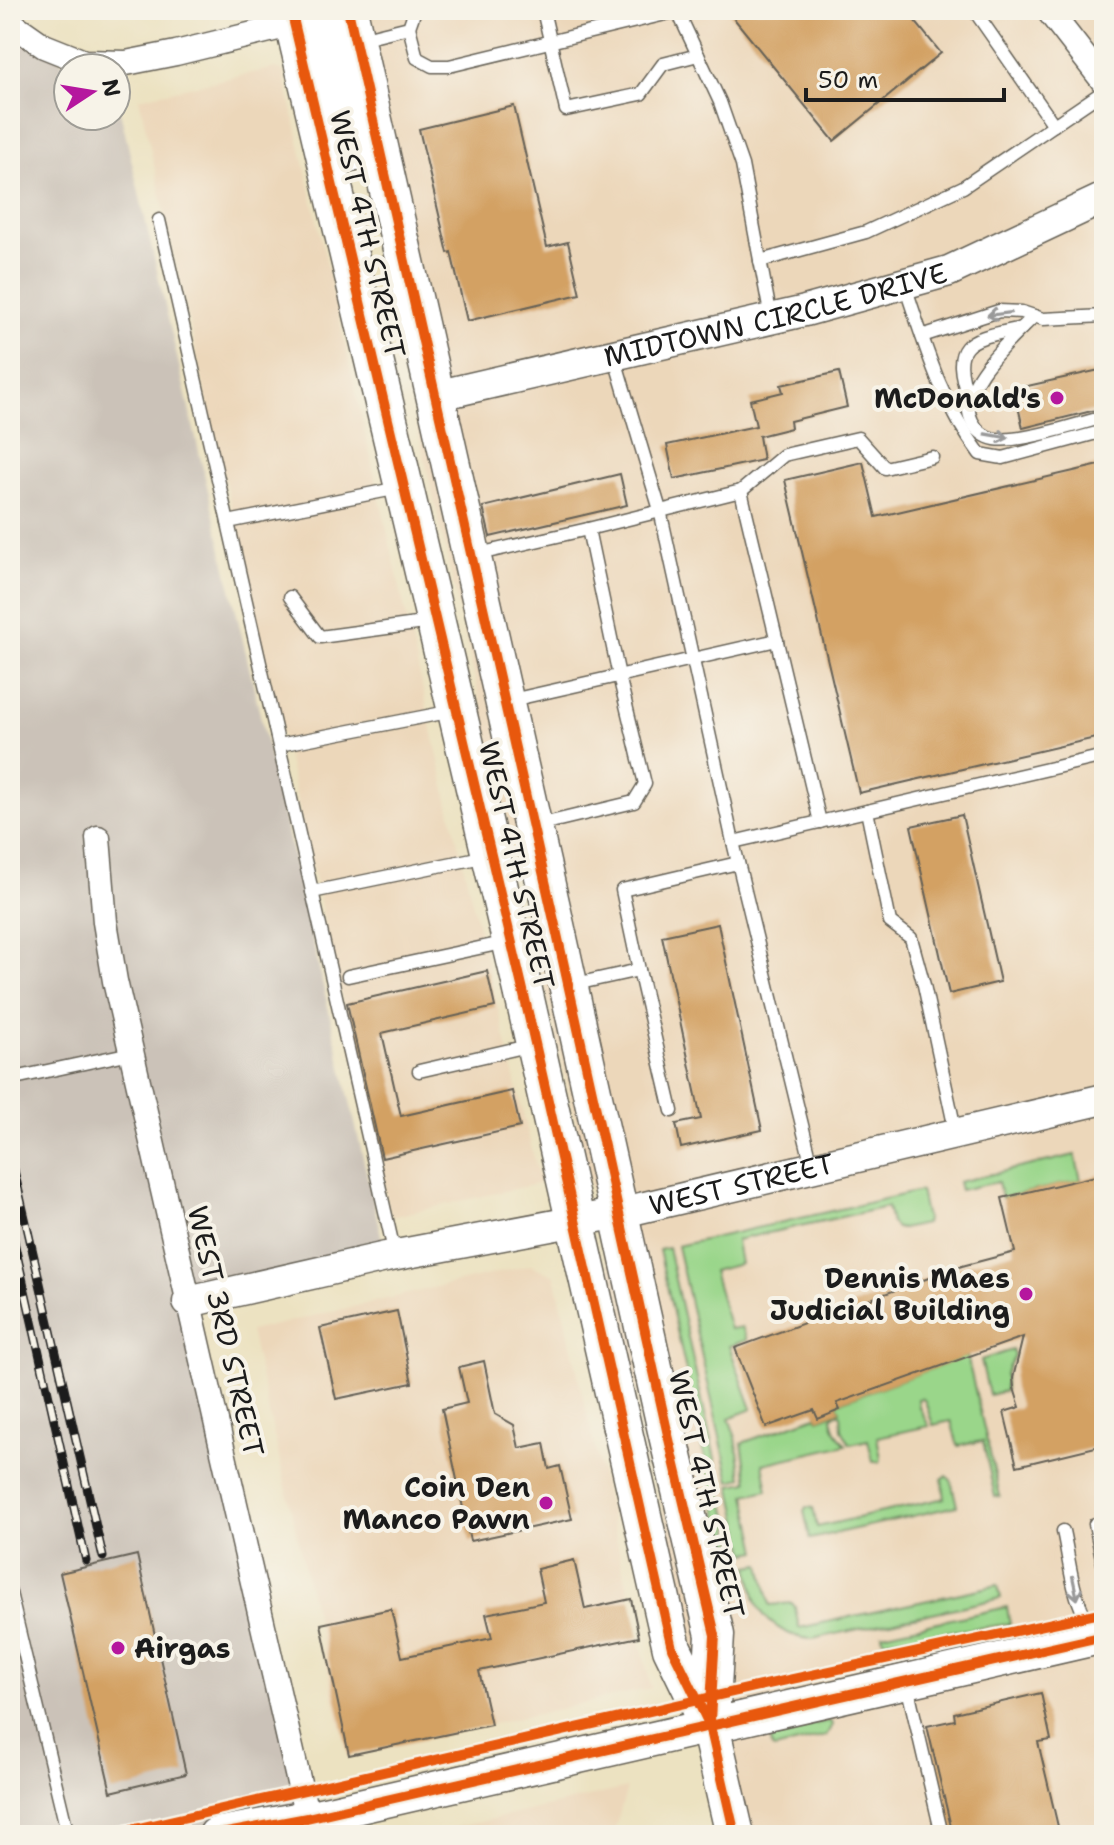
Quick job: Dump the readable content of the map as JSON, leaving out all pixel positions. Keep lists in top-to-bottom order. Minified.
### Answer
{"streets":{"main road":["WEST 4TH STREET"],"street":["MIDTOWN CIRCLE DRIVE","WEST STREET","WEST 3RD STREET"]},"crossings":[["WEST 4TH STREET","MIDTOWN CIRCLE DRIVE"],["WEST 4TH STREET","WEST STREET"],["WEST STREET","WEST 3RD STREET"]],"places":["McDonald's","Dennis Maes Judicial Building","Coin Den Manco Pawn","Airgas"],"scale_bar":"50 m","north":"right"}
